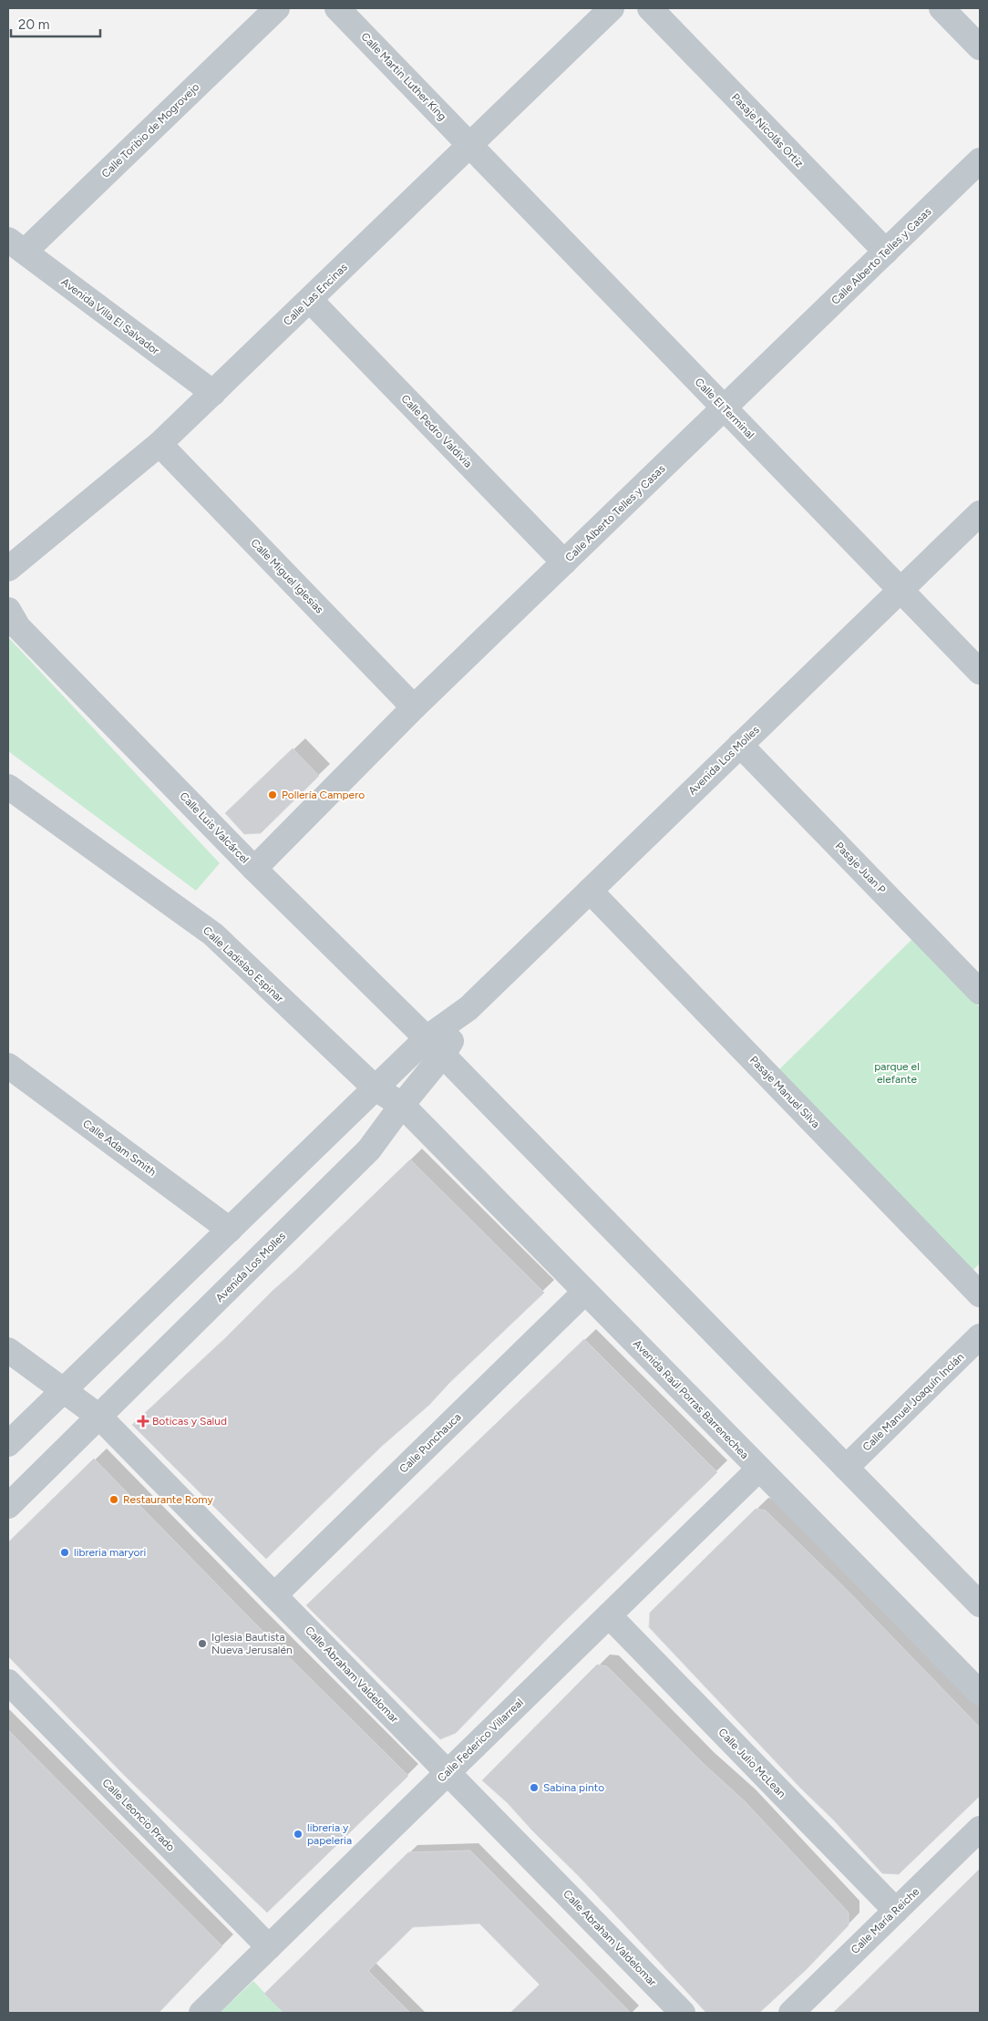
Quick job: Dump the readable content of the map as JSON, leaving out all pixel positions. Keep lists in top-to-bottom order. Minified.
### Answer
{"streets":{"street":["Calle Martin Luther King","Calle Toribio de Mogrovejo","Pasaje Nicolás Ortiz","Calle Alberto Telles y Casas","Calle Las Encinas","Avenida Villa El Salvador","Calle El Terminal","Calle Pedro Valdivia","Calle Miguel Iglesias","Avenida Los Molles","Calle Luis Valcárcel","Pasaje Juan P","Calle Ladislao Espinar","Pasaje Manuel Silva","Calle Adam Smith","Avenida Raúl Porras Barrenechea","Calle Manuel Joaquín Inclán","Calle Punchauca","Calle Abraham Valdelomar","Calle Federico Villarreal","Calle Julio McLean","Calle Leoncio Prado","Calle María Reiche"]},"crossings":[["Calle Martin Luther King","Calle Las Encinas"],["Calle Martin Luther King","Calle El Terminal"],["Calle Toribio de Mogrovejo","Avenida Villa El Salvador"],["Pasaje Nicolás Ortiz","Calle Alberto Telles y Casas"],["Calle Alberto Telles y Casas","Calle El Terminal"],["Calle Alberto Telles y Casas","Calle Pedro Valdivia"],["Calle Alberto Telles y Casas","Calle Miguel Iglesias"],["Calle Alberto Telles y Casas","Calle Luis Valcárcel"],["Calle Las Encinas","Avenida Villa El Salvador"],["Calle Las Encinas","Calle El Terminal"],["Calle Las Encinas","Calle Pedro Valdivia"],["Calle Las Encinas","Calle Miguel Iglesias"],["Calle El Terminal","Avenida Los Molles"],["Avenida Los Molles","Calle Luis Valcárcel"],["Avenida Los Molles","Pasaje Juan P"],["Avenida Los Molles","Calle Ladislao Espinar"],["Avenida Los Molles","Pasaje Manuel Silva"],["Avenida Los Molles","Calle Adam Smith"],["Avenida Los Molles","Avenida Raúl Porras Barrenechea"],["Avenida Los Molles","Calle Abraham Valdelomar"],["Calle Ladislao Espinar","Avenida Raúl Porras Barrenechea"],["Avenida Raúl Porras Barrenechea","Calle Punchauca"],["Avenida Raúl Porras Barrenechea","Calle Federico Villarreal"],["Calle Punchauca","Calle Abraham Valdelomar"],["Calle Abraham Valdelomar","Calle Federico Villarreal"],["Calle Federico Villarreal","Calle Julio McLean"],["Calle Federico Villarreal","Calle Leoncio Prado"],["Calle Julio McLean","Calle María Reiche"]],"parks":["parque el elefante"],"places":{"other":["Pollería Campero","Restaurante Romy","libreria maryori","Iglesia Bautista Nueva Jerusalén","Sabina pinto","libreria y papeleria"],"health":["Boticas y Salud"]},"scale_bar":"20 m"}
